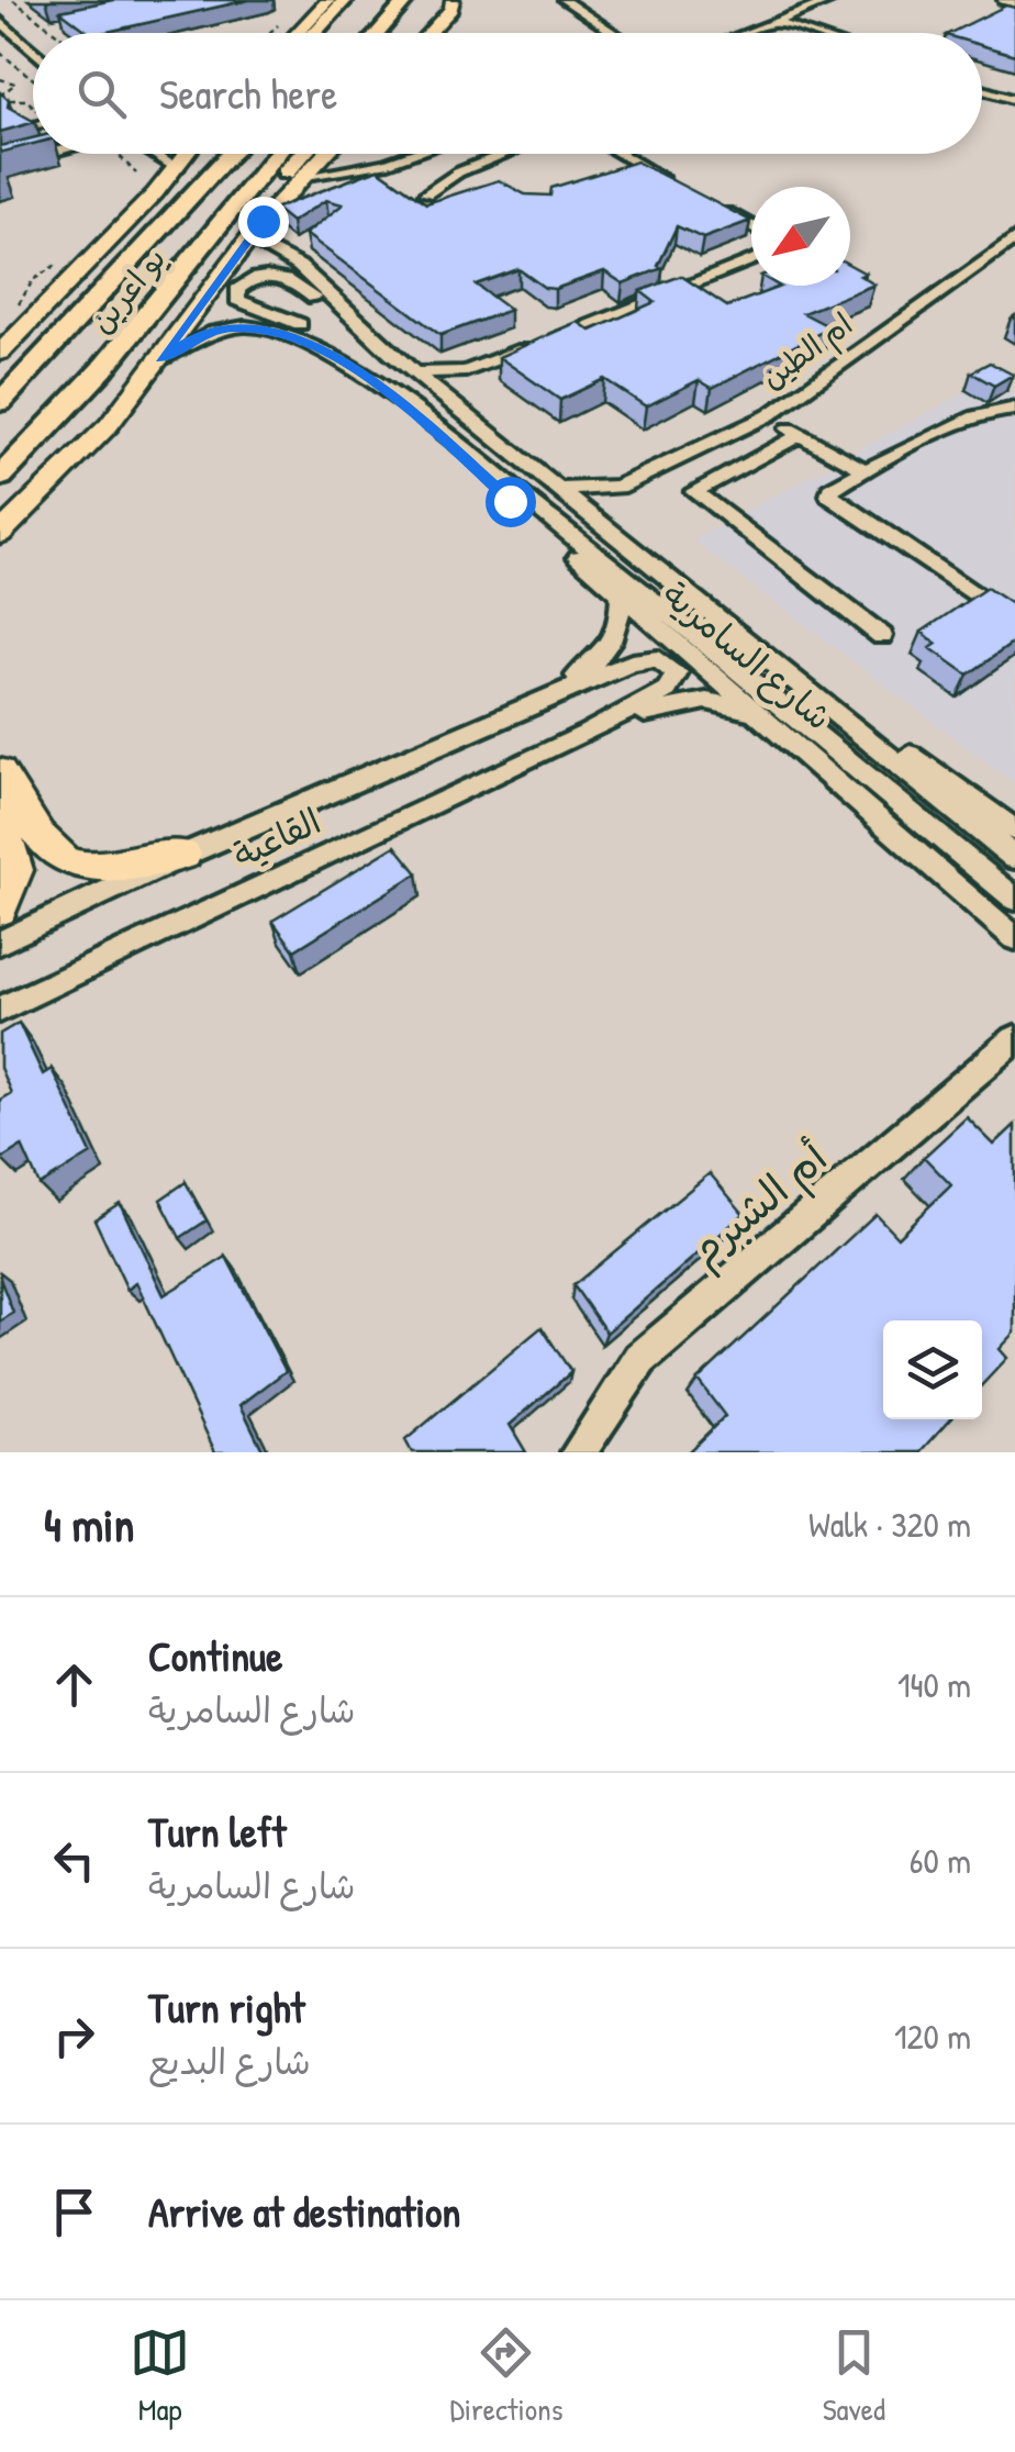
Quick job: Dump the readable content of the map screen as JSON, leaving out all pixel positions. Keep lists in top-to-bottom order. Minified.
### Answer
{"streets":{"highway":["بو اعرين"],"street":["ام الطين","شارع السامرية","القاعية","أم الشبرم"]},"crossings":[["ام الطين","شارع السامرية"],["شارع السامرية","القاعية"]],"north":"bottom left","page":{"search":"Search here","heading":["4 min","Walk · 320 m"],"list":[["Continue","شارع السامرية","140 m"],["Turn left","شارع السامرية","60 m"],["Turn right","شارع البديع","120 m"],"Arrive at destination"],"nav":["Map","Directions","Saved"]}}
